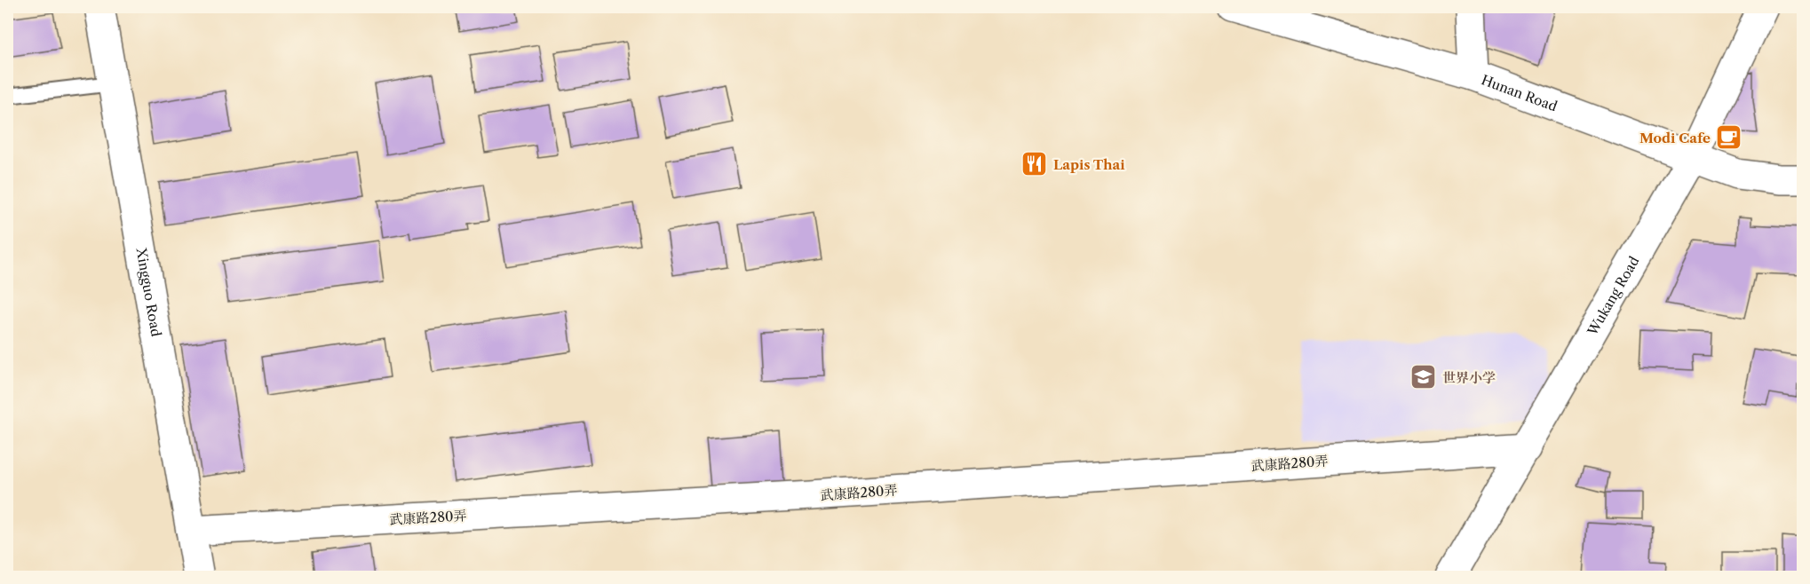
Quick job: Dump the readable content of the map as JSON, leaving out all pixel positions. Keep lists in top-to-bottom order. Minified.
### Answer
{"streets":{"street":["Hunan Road","Xingguo Road","Wukang Road","武康路280弄"]},"crossings":[["Hunan Road","Wukang Road"],["Xingguo Road","武康路280弄"],["Wukang Road","武康路280弄"]],"places":{"cafe":["Modi Cafe"],"restaurant":["Lapis Thai"],"school or university":["世界小学"]}}
